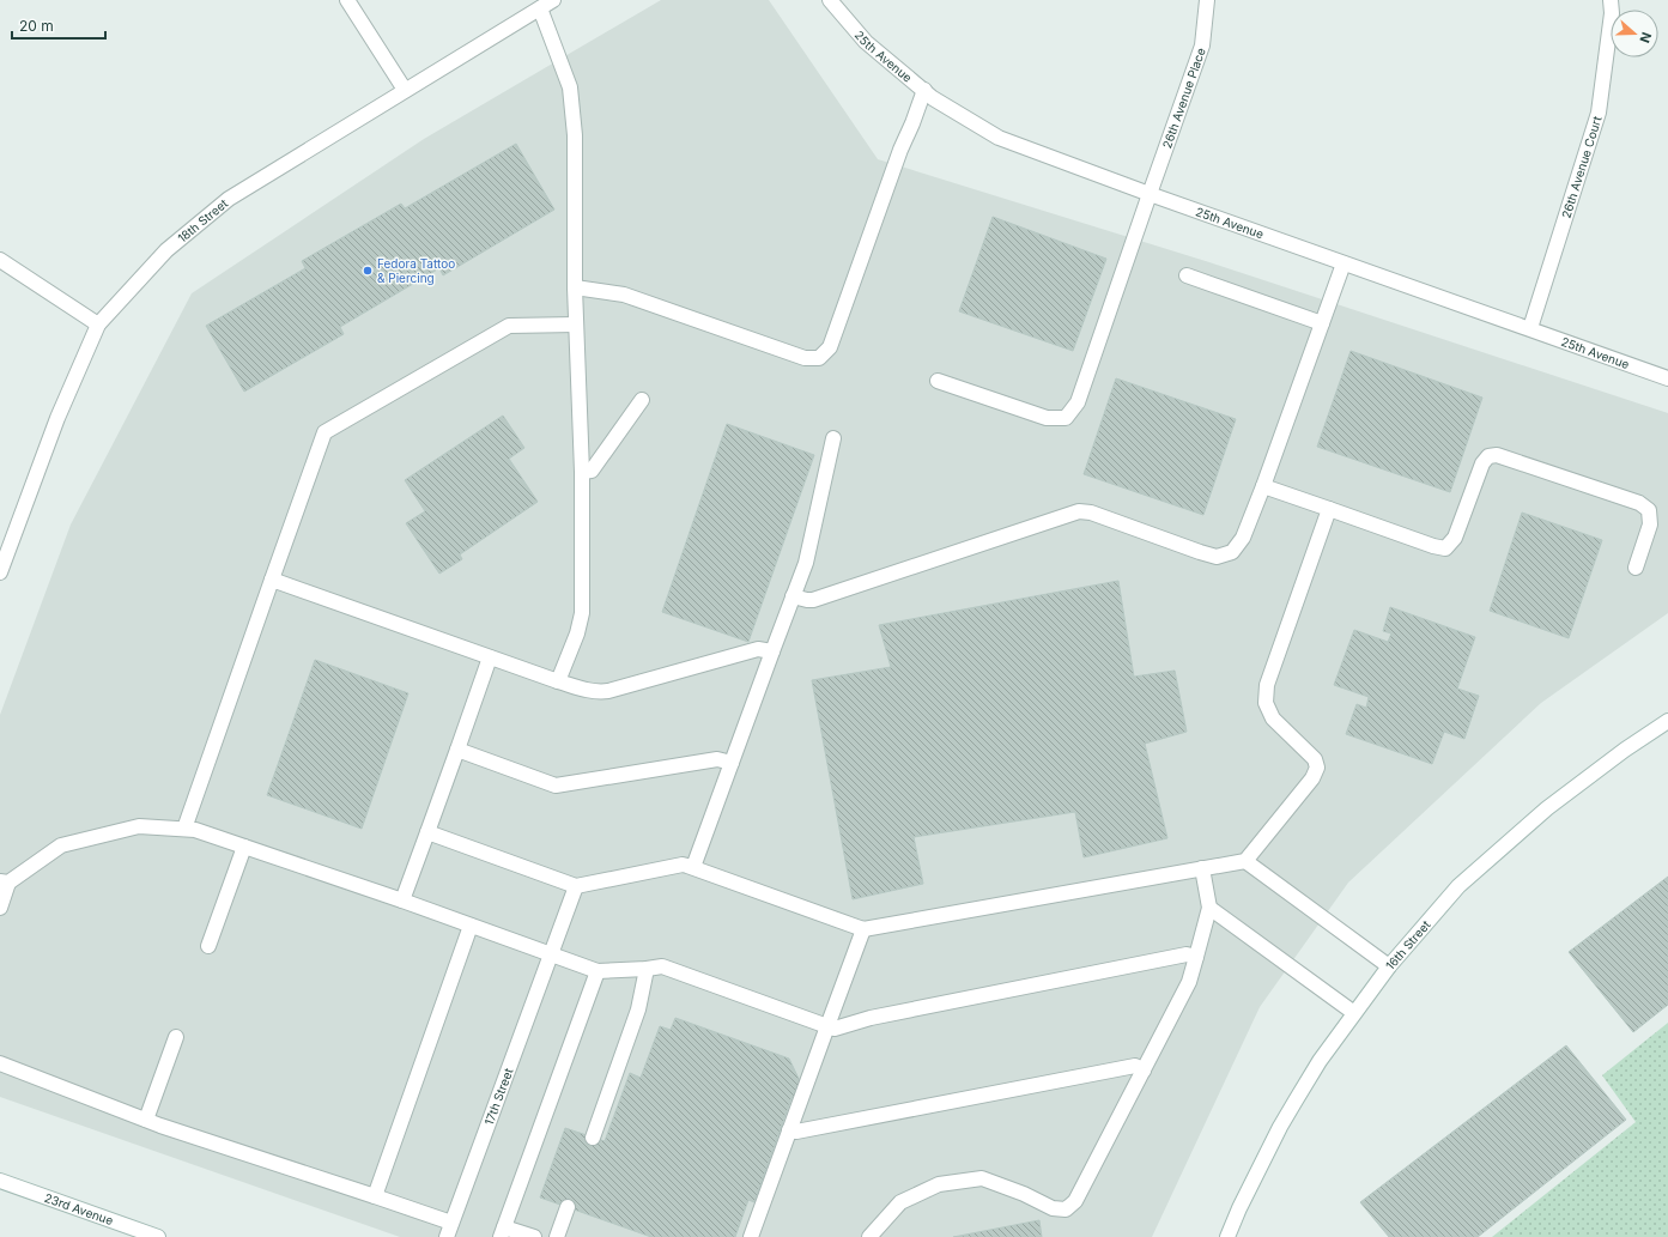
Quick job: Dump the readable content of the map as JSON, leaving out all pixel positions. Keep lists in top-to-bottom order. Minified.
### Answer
{"streets":{"street":["25th Avenue","26th Avenue Place","26th Avenue Court","18th Street","16th Street","17th Street","23rd Avenue"]},"crossings":[["25th Avenue","26th Avenue Place"],["25th Avenue","26th Avenue Court"]],"places":["Fedora Tattoo & Piercing"],"scale_bar":"20 m","north":"right"}
